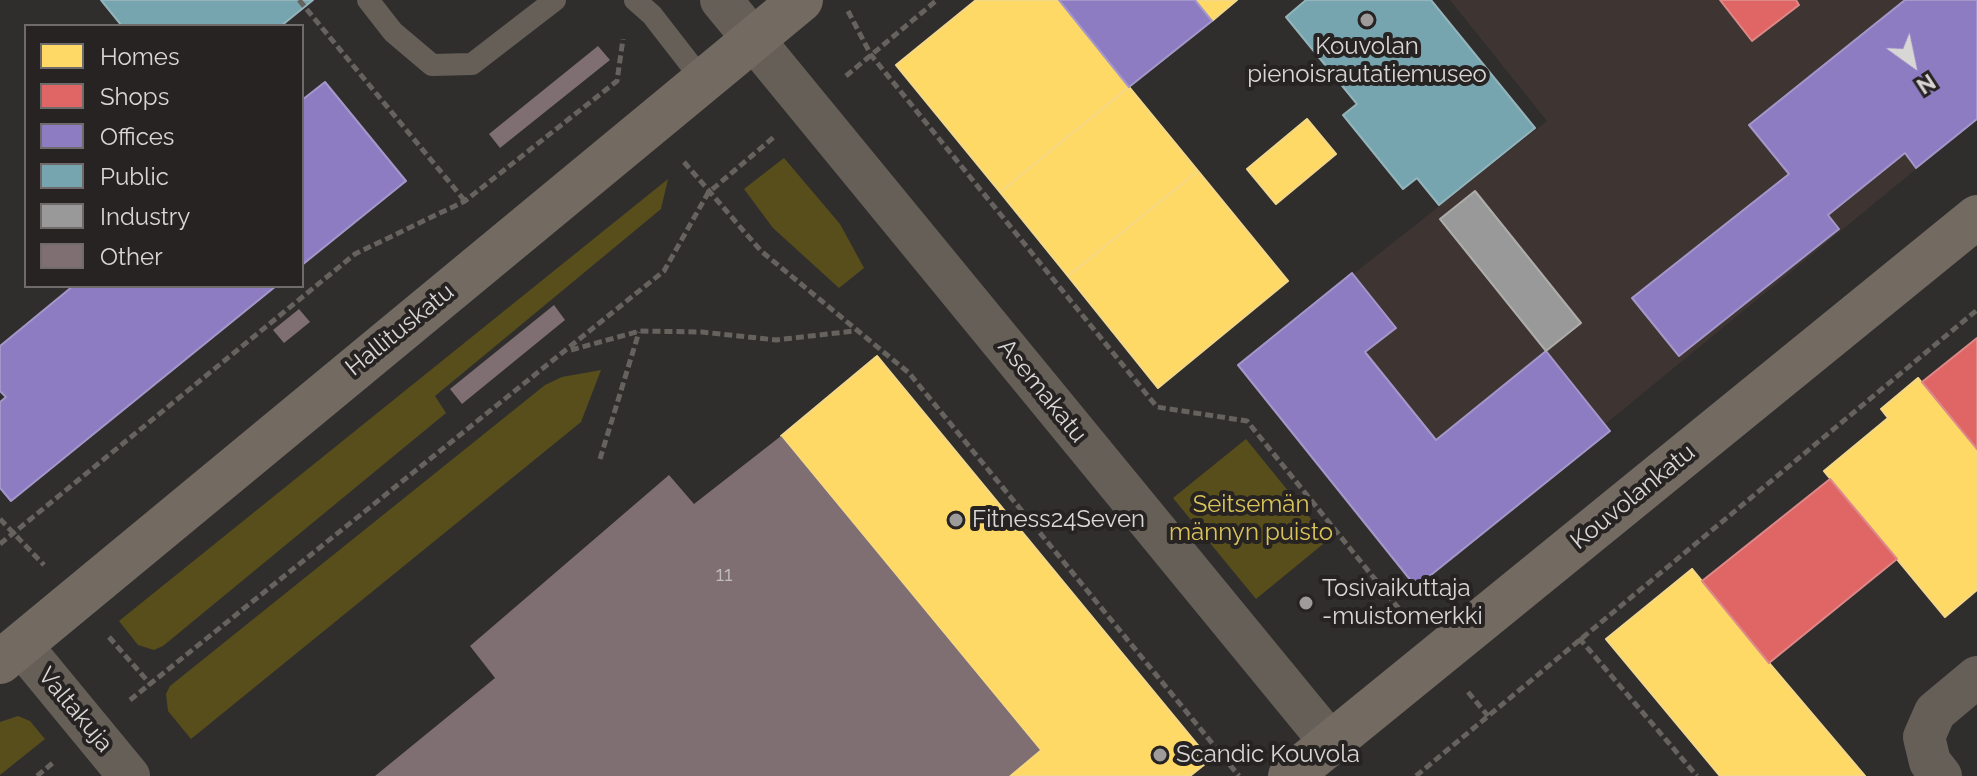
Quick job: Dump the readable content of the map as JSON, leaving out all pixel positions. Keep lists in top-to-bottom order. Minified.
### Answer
{"streets":{"street":["Hallituskatu","Asemakatu","Kouvolankatu","Valtakuja"]},"crossings":[["Hallituskatu","Asemakatu"],["Hallituskatu","Valtakuja"],["Asemakatu","Kouvolankatu"]],"parks":["Seitsemän männyn puisto"],"places":["Kouvolan pienoisrautatiemuseo","Fitness24Seven","Tosivaikuttaja -muistomerkki","Scandic Kouvola"],"house_numbers":["11"],"legend":["Homes","Shops","Offices","Public","Industry","Other"],"north":"bottom right"}
